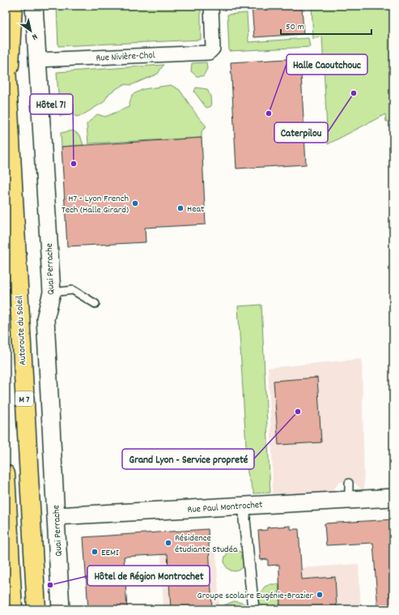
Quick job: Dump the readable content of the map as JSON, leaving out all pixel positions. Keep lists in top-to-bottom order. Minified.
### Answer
{"streets":{"highway":["Autoroute du Soleil","M 7"],"street":["Rue Nivière-Chol","Quai Perrache","Rue Paul Montrochet"]},"crossings":[["Rue Nivière-Chol","Quai Perrache"],["Quai Perrache","Rue Paul Montrochet"]],"places":["Caterpilou","Halle Caoutchouc","Hôtel 71","H7 - Lyon French Tech (Halle Girard)","Heat","Grand Lyon - Service propreté","Résidence étudiante Studéa","EEMI","Hôtel de Région Montrochet","Groupe scolaire Eugénie-Brazier"],"scale_bar":"50 m","north":"bottom right"}
